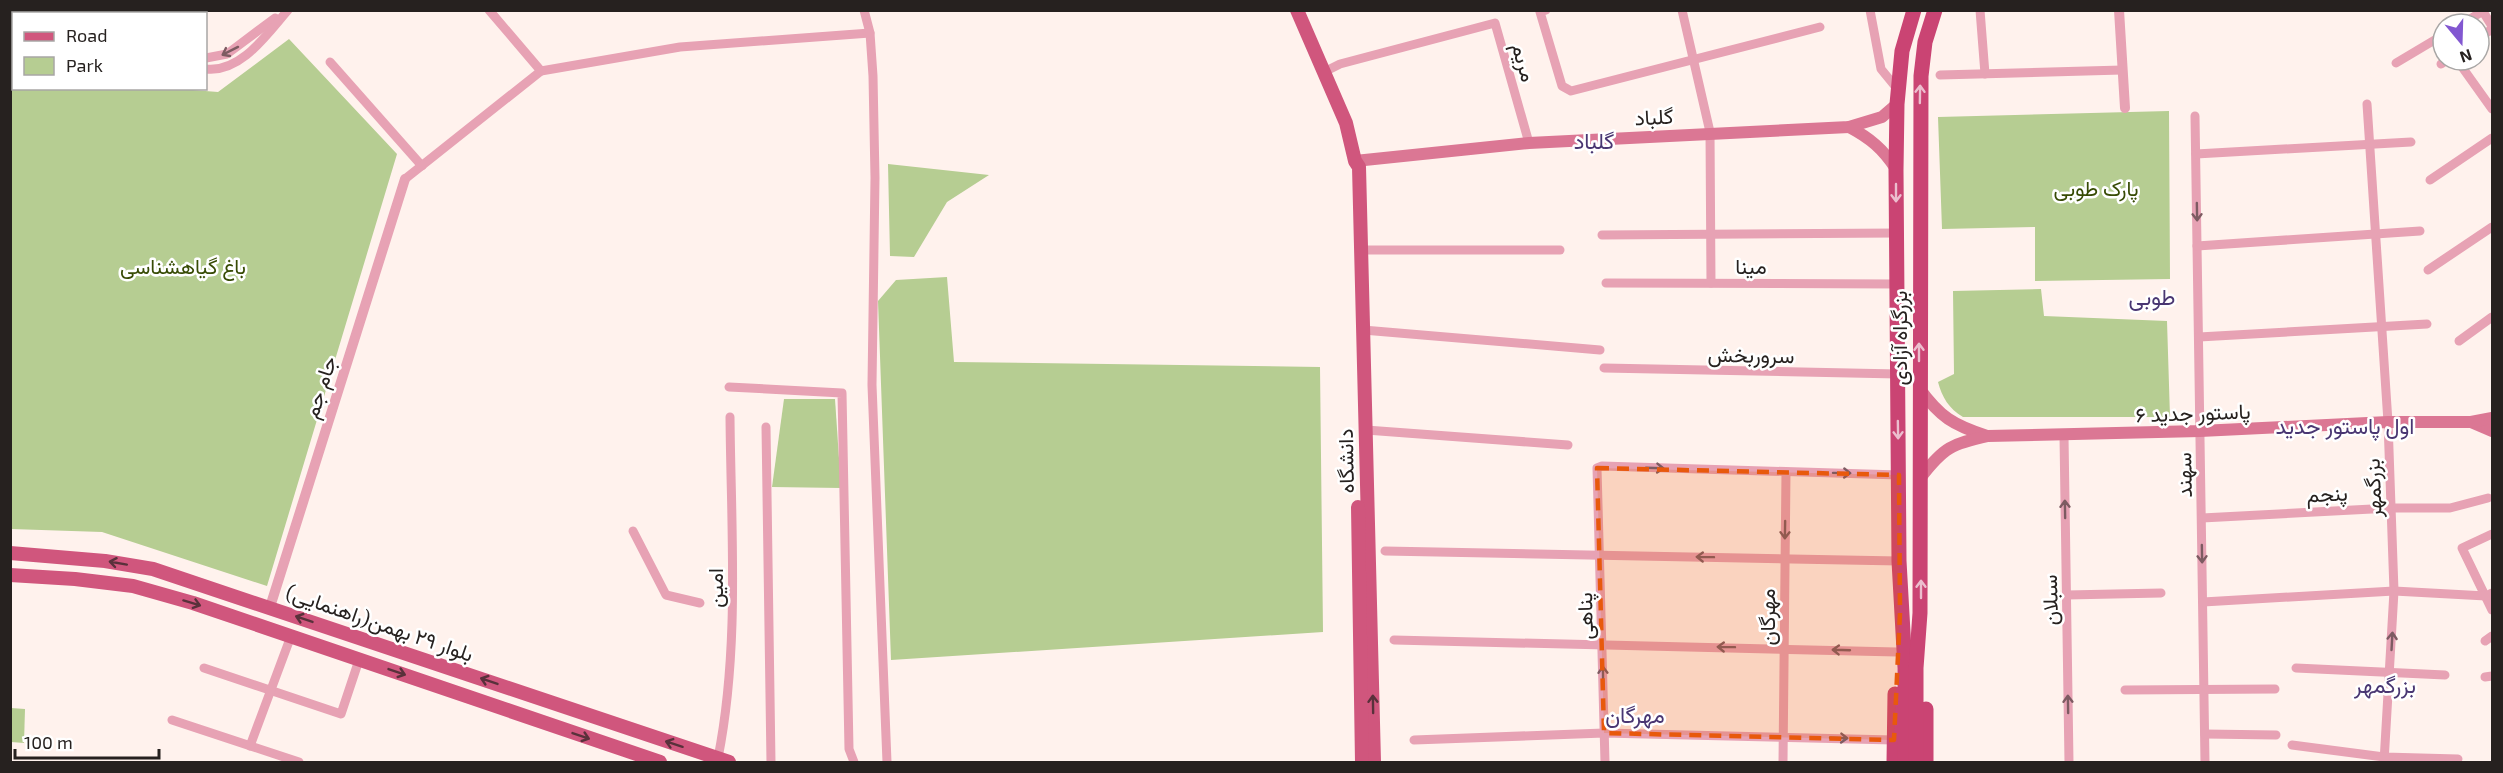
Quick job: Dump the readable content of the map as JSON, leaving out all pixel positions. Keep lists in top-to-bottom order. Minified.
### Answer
{"streets":{"highway":["بزرگراه آزادی"],"main road":["گلباد","پاستور جدید ۶","دانشگاه","بلوار ٢٩ بهمن(راهنمایی)"],"street":["مریم","مینا","سروربخش","جام جم","سهند","بزرگمهر","پنجم","امین","سبلان","پناهی","مهرگان"]},"crossings":[["مریم","گلباد"],["مریم","دانشگاه"],["گلباد","بزرگراه آزادی"],["گلباد","دانشگاه"],["مینا","بزرگراه آزادی"],["بزرگراه آزادی","سروربخش"],["بزرگراه آزادی","پاستور جدید ۶"],["جام جم","بلوار ٢٩ بهمن(راهنمایی)"],["پاستور جدید ۶","سهند"],["پاستور جدید ۶","بزرگمهر"],["پاستور جدید ۶","سبلان"],["سهند","پنجم"],["بزرگمهر","پنجم"],["امین","بلوار ٢٩ بهمن(راهنمایی)"],["پناهی","مهرگان"]],"one_way":["سبلان"],"districts":["گلباد","طوبی","اول پاستور جدید","بزرگمهر","مهرگان"],"parks":["پارک طوبی","باغ گیاهشناسی"],"legend":["Road","Park"],"scale_bar":"100 m","north":"bottom"}
